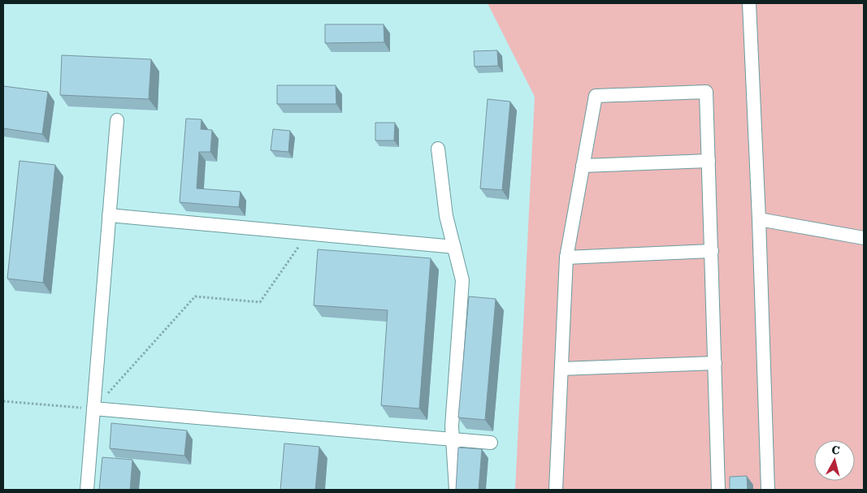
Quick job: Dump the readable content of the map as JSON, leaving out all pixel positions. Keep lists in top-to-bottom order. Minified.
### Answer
{"north":"top"}
